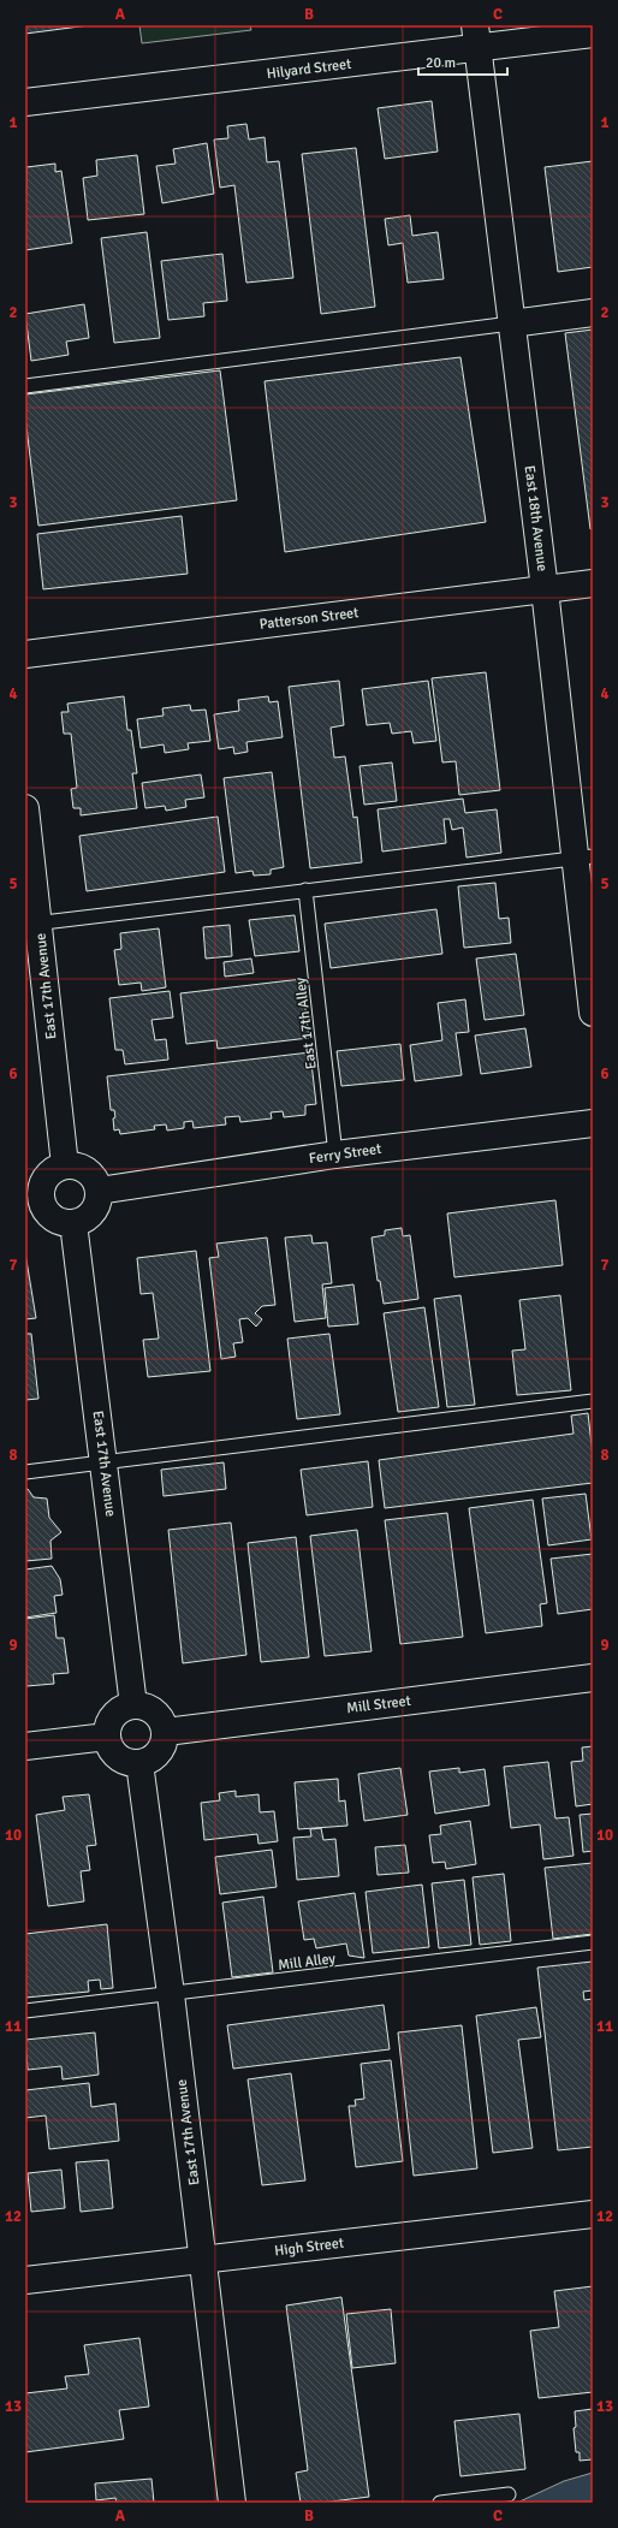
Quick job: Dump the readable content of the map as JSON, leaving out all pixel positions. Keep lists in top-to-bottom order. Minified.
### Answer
{"streets":{"street":["Hilyard Street","East 18th Avenue","Patterson Street","East 17th Avenue","Ferry Street","Mill Street","High Street"],"lane":["East 17th Alley","Mill Alley"]},"crossings":[["Hilyard Street","East 18th Avenue"],["East 18th Avenue","Patterson Street"],["East 17th Avenue","Ferry Street"],["East 17th Avenue","Mill Street"],["East 17th Avenue","Mill Alley"],["East 17th Avenue","High Street"],["East 17th Alley","Ferry Street"]],"scale_bar":"20 m","grid":{"columns":["A","B","C"],"rows":["1","2","3","4","5","6","7","8","9","10","11","12","13"]}}
